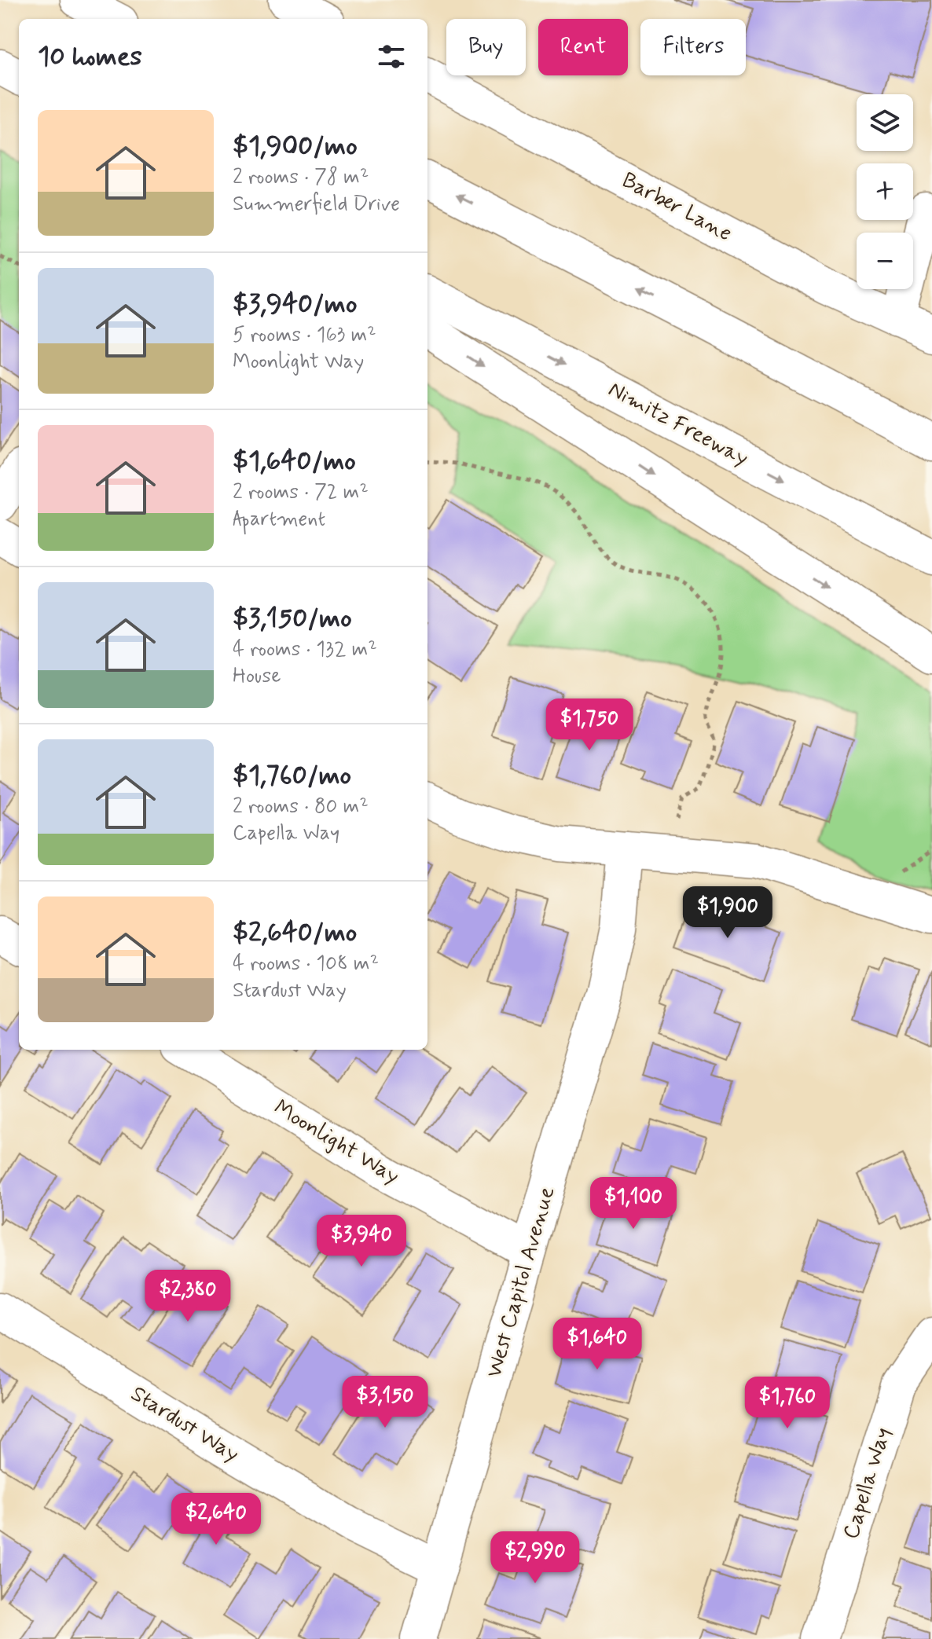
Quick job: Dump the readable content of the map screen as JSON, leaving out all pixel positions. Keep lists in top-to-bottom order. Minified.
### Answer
{"streets":{"main road":["Barber Lane","Nimitz Freeway","Moonlight Way","West Capitol Avenue","Stardust Way","Capella Way"]},"crossings":[["Moonlight Way","West Capitol Avenue"],["West Capitol Avenue","Stardust Way"]],"page":{"chip":["Buy","Rent","Filters"],"heading":"10 homes","map_buttons":["+","−"],"list":[{"name":"$1,900/mo","note":"2 rooms · 78 m² · Summerfield Drive"},{"name":"$3,940/mo","note":"5 rooms · 163 m² · Moonlight Way"},{"name":"$1,640/mo","note":"2 rooms · 72 m² · Apartment"},{"name":"$3,150/mo","note":"4 rooms · 132 m² · House"},{"name":"$1,760/mo","note":"2 rooms · 80 m² · Capella Way"},{"name":"$2,640/mo","note":"4 rooms · 108 m² · Stardust Way"}],"price":["$1,750","$1,900","$1,100","$3,940","$2,380","$1,640","$3,150","$1,760","$2,640","$2,990"]}}
